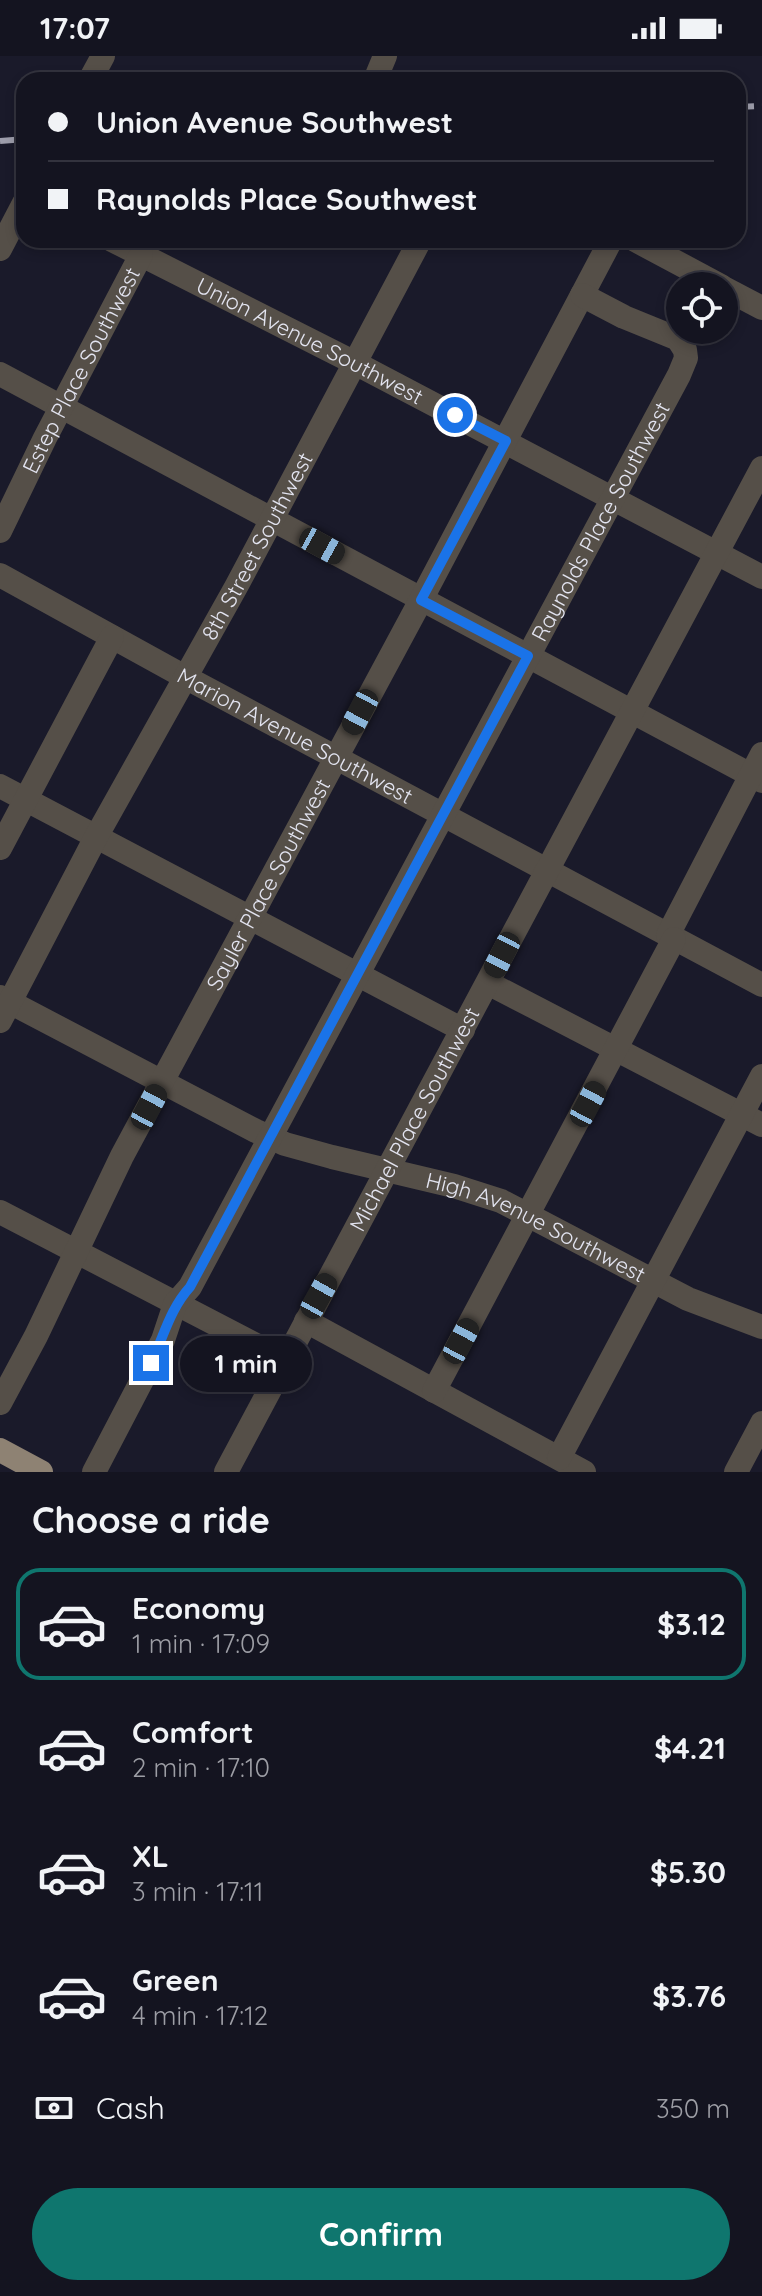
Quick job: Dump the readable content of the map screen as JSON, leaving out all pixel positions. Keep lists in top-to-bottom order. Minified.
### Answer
{"streets":{"street":["Union Avenue Southwest","Estep Place Southwest","Raynolds Place Southwest","8th Street Southwest","Marion Avenue Southwest","Sayler Place Southwest","Michael Place Southwest","High Avenue Southwest"]},"crossings":[["Union Avenue Southwest","Estep Place Southwest"],["Union Avenue Southwest","Raynolds Place Southwest"],["Union Avenue Southwest","8th Street Southwest"],["Union Avenue Southwest","Sayler Place Southwest"],["Union Avenue Southwest","Michael Place Southwest"],["Raynolds Place Southwest","Marion Avenue Southwest"],["Raynolds Place Southwest","Sayler Place Southwest"],["Raynolds Place Southwest","High Avenue Southwest"],["8th Street Southwest","Marion Avenue Southwest"],["8th Street Southwest","High Avenue Southwest"],["Marion Avenue Southwest","Sayler Place Southwest"],["Marion Avenue Southwest","Michael Place Southwest"],["Sayler Place Southwest","High Avenue Southwest"],["Michael Place Southwest","High Avenue Southwest"]],"page":{"status":"17:07","banner":["Union Avenue Southwest","Raynolds Place Southwest"],"bubble":"1 min","heading":"Choose a ride","list":[{"name":"Economy","note":"1 min · 17:09","value":"$3.12"},{"name":"Comfort","note":"2 min · 17:10","value":"$4.21"},{"name":"XL","note":"3 min · 17:11","value":"$5.30"},{"name":"Green","note":"4 min · 17:12","value":"$3.76"}],"pay":["Cash","350 m"],"buttons":"Confirm"}}
